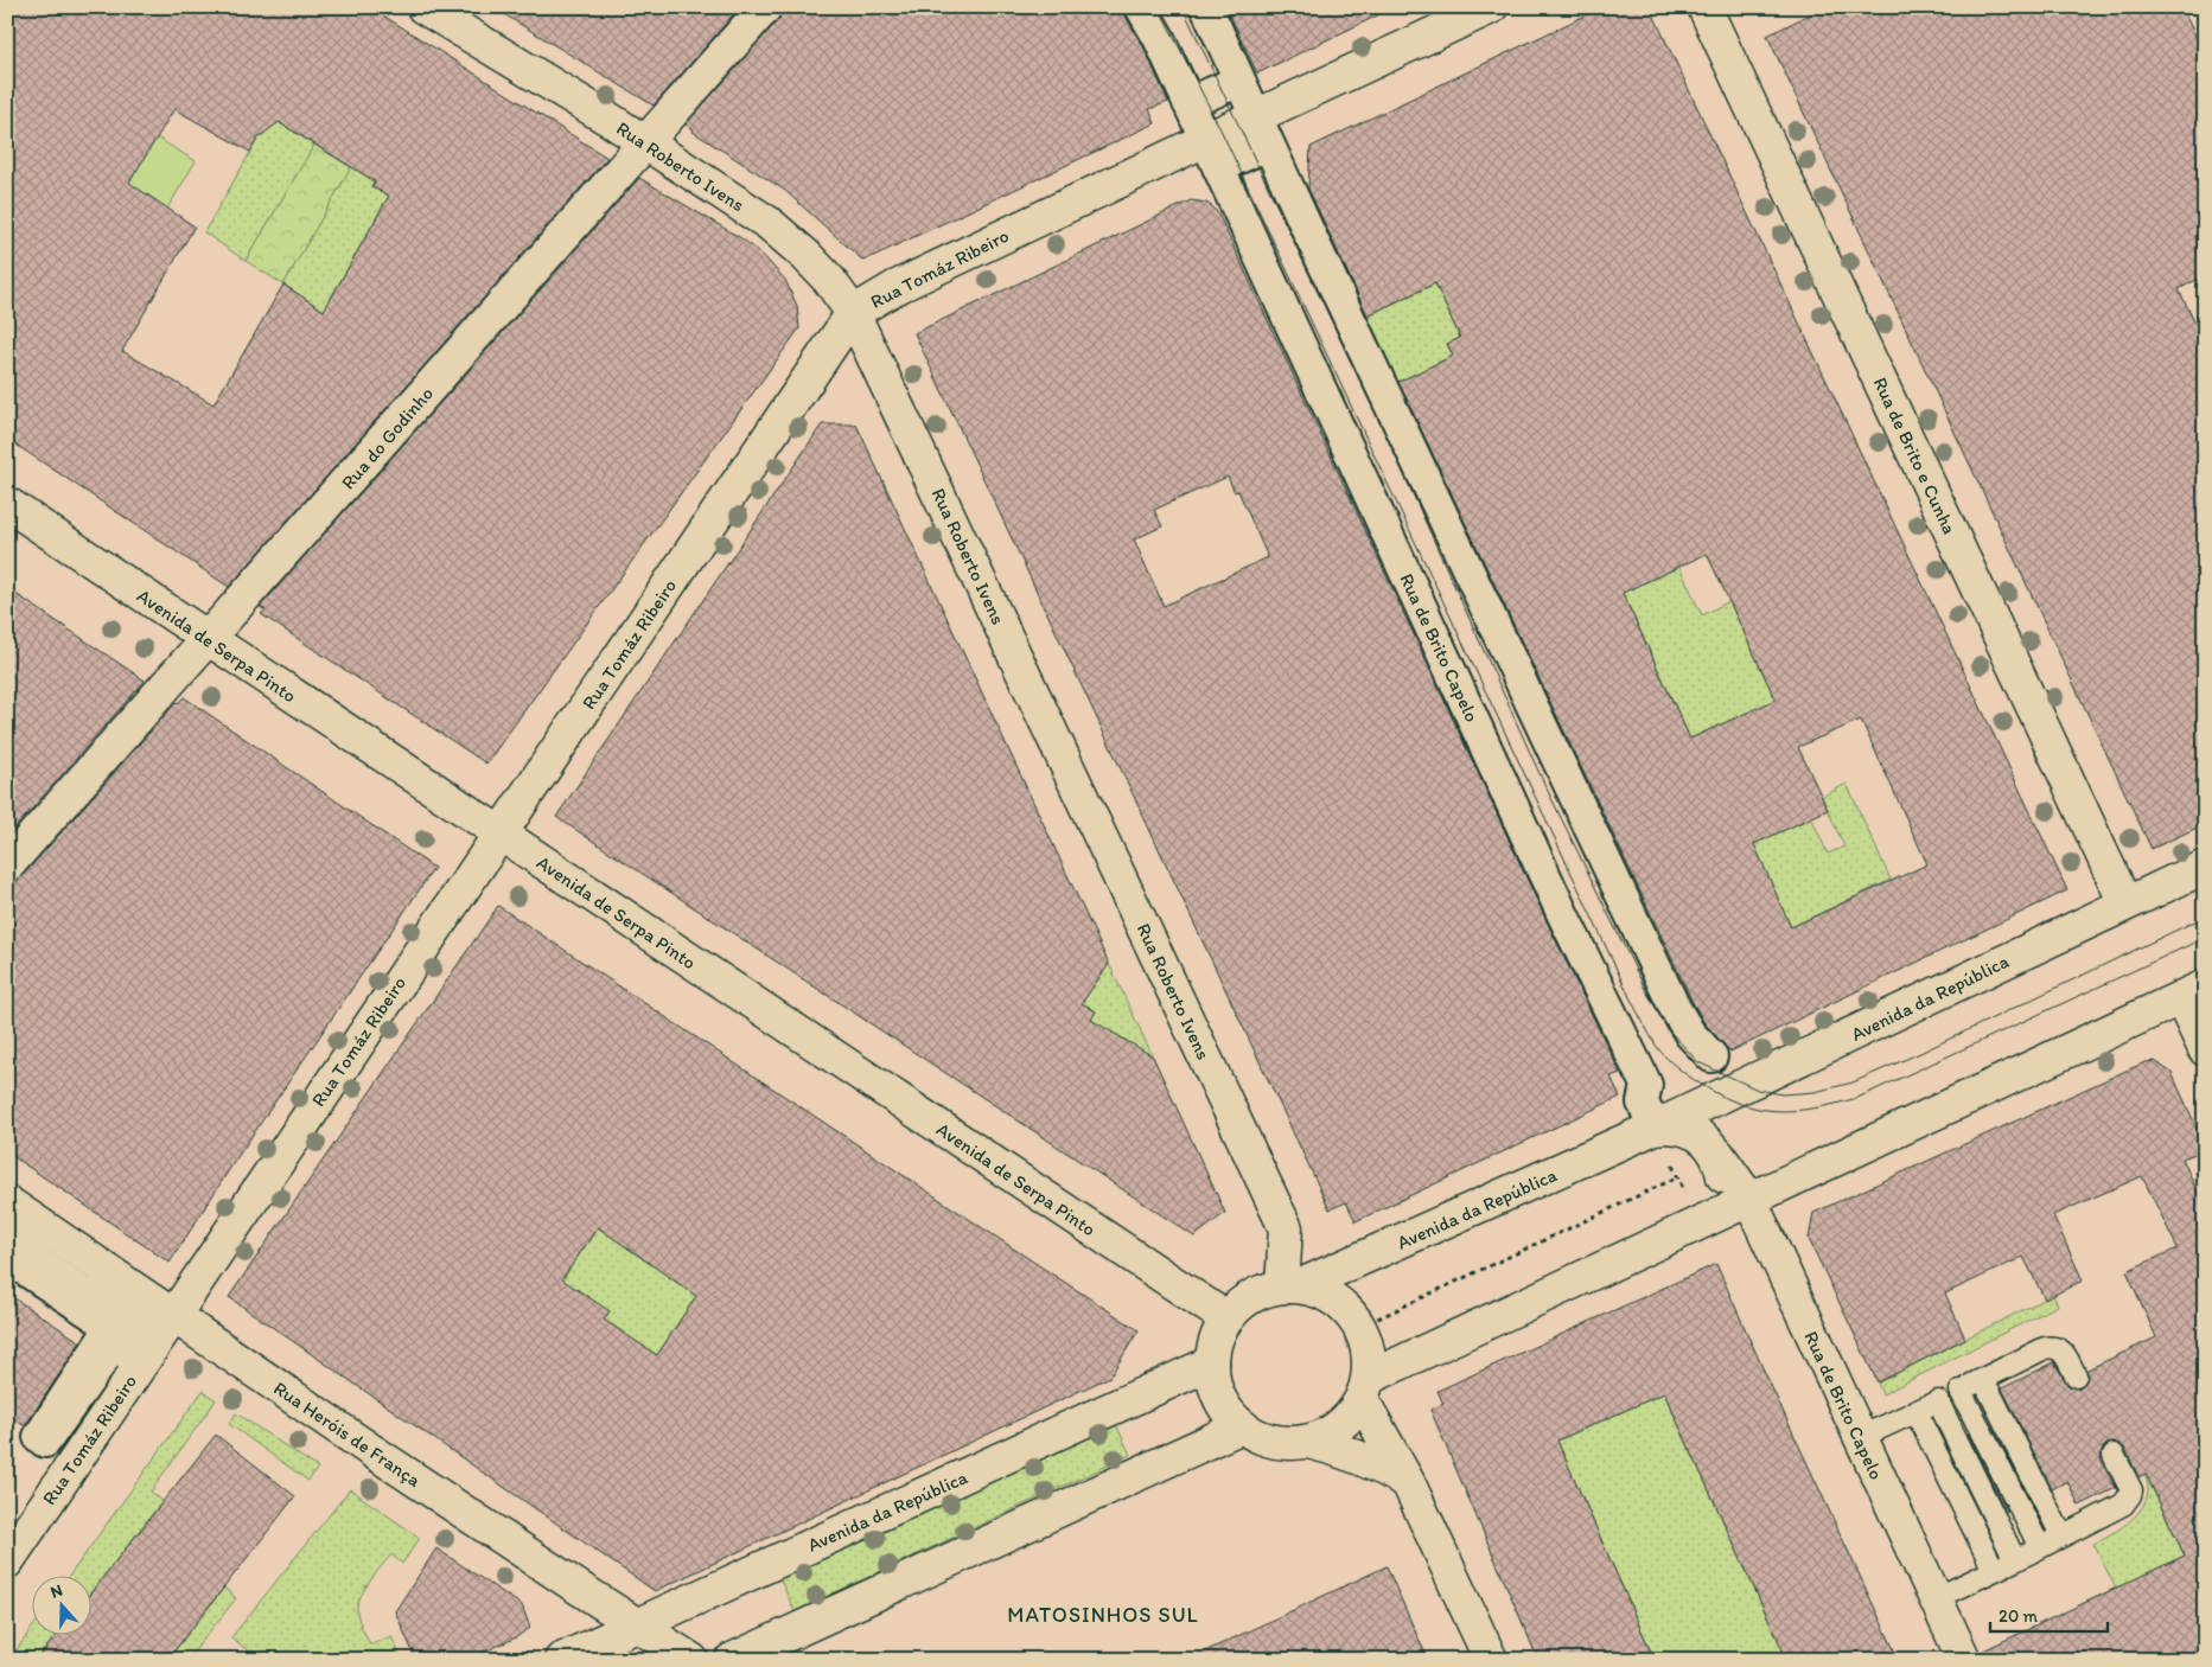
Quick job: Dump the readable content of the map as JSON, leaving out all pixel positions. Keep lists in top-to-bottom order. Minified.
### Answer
{"streets":{"street":["Rua Roberto Ivens","Rua Tomáz Ribeiro","Rua do Godinho","Rua de Brito e Cunha","Avenida de Serpa Pinto","Rua de Brito Capelo","Avenida da República","Rua Heróis de França"]},"crossings":[["Rua Roberto Ivens","Rua Tomáz Ribeiro"],["Rua Roberto Ivens","Rua do Godinho"],["Rua Roberto Ivens","Avenida de Serpa Pinto"],["Rua Roberto Ivens","Avenida da República"],["Rua Tomáz Ribeiro","Avenida de Serpa Pinto"],["Rua Tomáz Ribeiro","Rua de Brito Capelo"],["Rua Tomáz Ribeiro","Rua Heróis de França"],["Rua do Godinho","Avenida de Serpa Pinto"],["Rua de Brito e Cunha","Avenida da República"],["Avenida de Serpa Pinto","Avenida da República"],["Rua de Brito Capelo","Avenida da República"],["Avenida da República","Rua Heróis de França"]],"districts":["MATOSINHOS SUL"],"scale_bar":"20 m","north":"top"}
